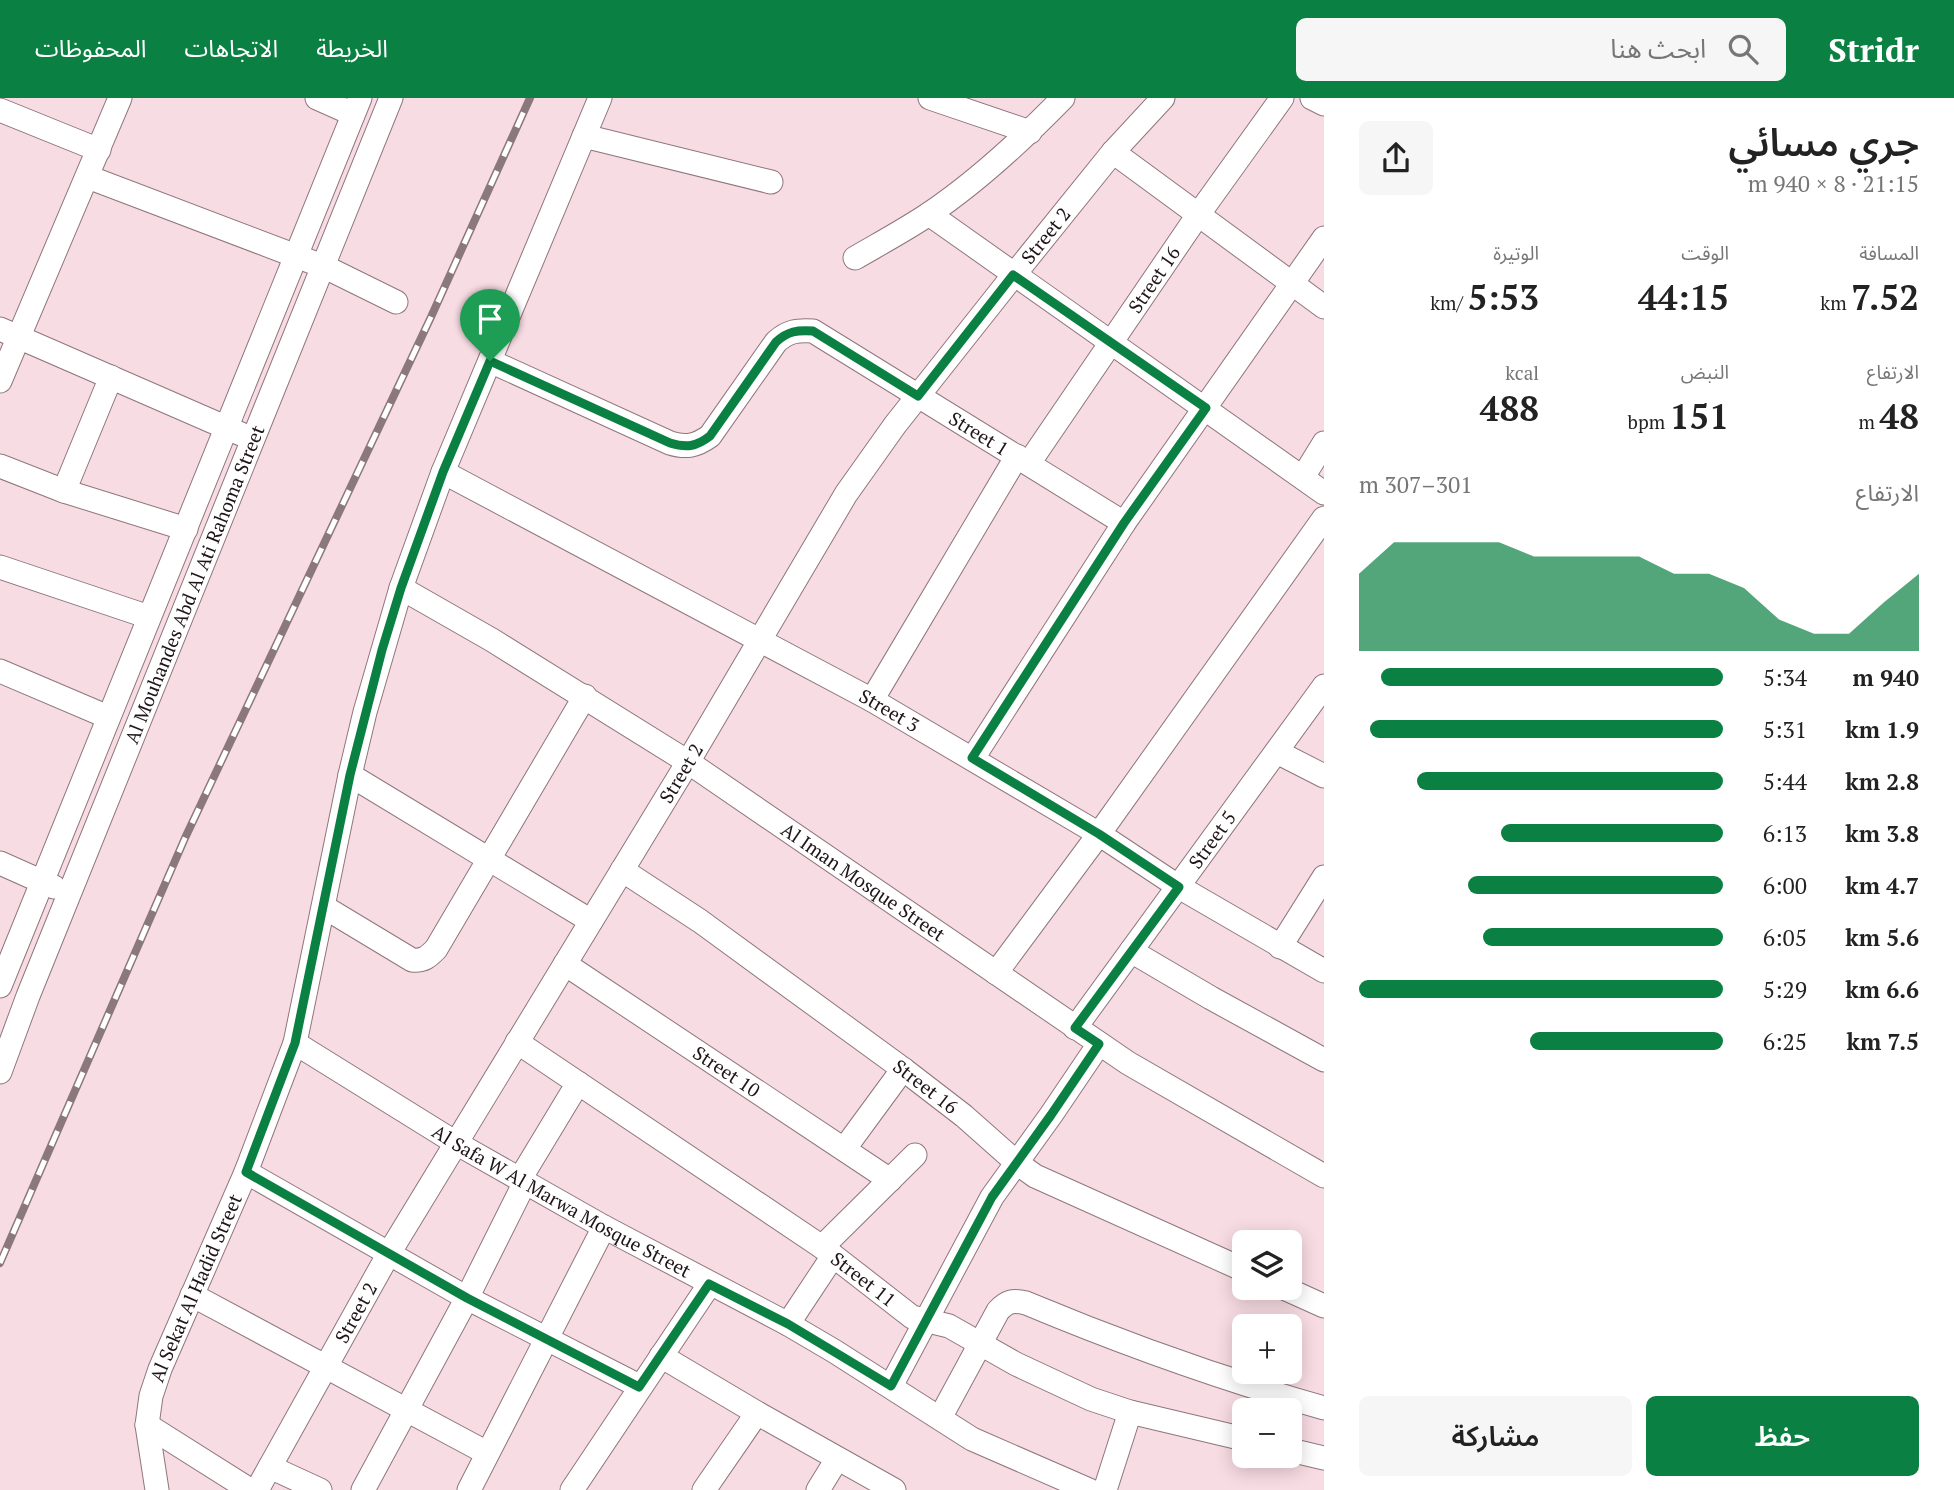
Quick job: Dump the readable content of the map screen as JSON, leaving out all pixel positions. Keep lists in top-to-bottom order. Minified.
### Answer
{"streets":{"street":["Street 2","Street 16","Street 1","Al Mouhandes Abd Al Ati Rahoma Street","Street 3","Street 5","Al Iman Mosque Street","Street 10","Al Safa W Al Marwa Mosque Street","Street 11","Al Sekat Al Hadid Street"]},"crossings":[["Street 2","Street 16"],["Street 2","Street 1"],["Street 2","Street 3"],["Street 2","Al Iman Mosque Street"],["Street 2","Street 10"],["Street 2","Al Safa W Al Marwa Mosque Street"],["Street 2","Street 11"],["Street 16","Street 1"],["Street 16","Street 3"],["Street 1","Al Sekat Al Hadid Street"],["Street 3","Street 5"],["Street 3","Al Sekat Al Hadid Street"],["Street 5","Al Iman Mosque Street"],["Al Iman Mosque Street","Al Sekat Al Hadid Street"],["Al Safa W Al Marwa Mosque Street","Al Sekat Al Hadid Street"]],"page":{"header":"Stridr","search":"ابحث هنا","nav":["الخريطة","الاتجاهات","المحفوظات"],"heading":["جري مسائي","21:15 · 8 × 940 m"],"stats":[["المسافة","7.52 km"],["الوقت","44:15"],["الوتيرة","5:53 /km"],["الارتفاع","48 m"],["النبض","151 bpm"],["kcal","488"]],"chart":["الارتفاع","301–307 m"],"list":[{"name":"940 m","note":"5:34"},{"name":"1.9 km","note":"5:31"},{"name":"2.8 km","note":"5:44"},{"name":"3.8 km","note":"6:13"},{"name":"4.7 km","note":"6:00"},{"name":"5.6 km","note":"6:05"},{"name":"6.6 km","note":"5:29"},{"name":"7.5 km","note":"6:25"}],"map_buttons":["+","−"],"buttons":["حفظ","مشاركة"]}}
